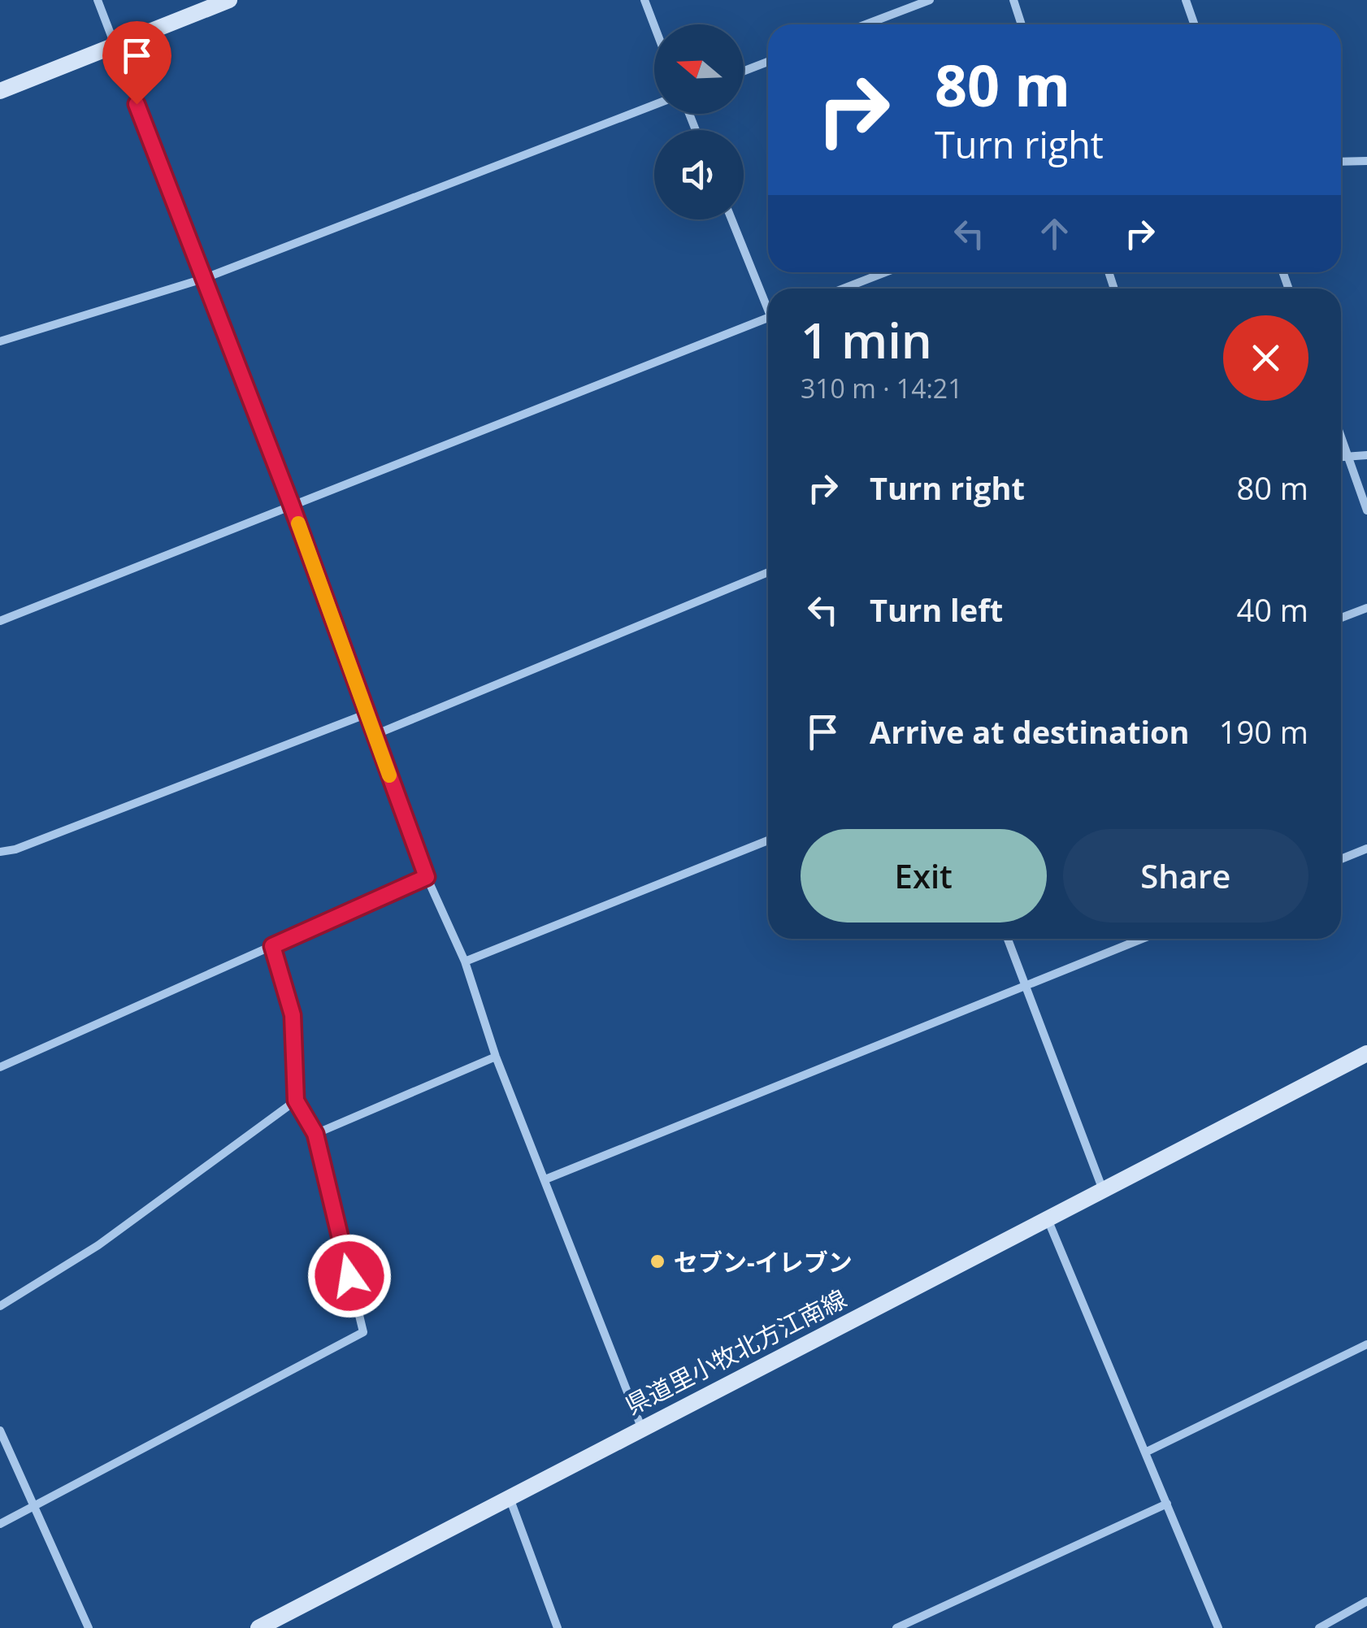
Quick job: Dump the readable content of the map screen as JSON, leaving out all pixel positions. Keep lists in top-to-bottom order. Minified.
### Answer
{"streets":{"main road":["県道里小牧北方江南線"]},"places":["セブン-イレブン"],"north":"left","page":{"turn":["80 m","Turn right"],"heading":["1 min","310 m · 14:21"],"list":[{"name":"Turn right","value":"80 m"},{"name":"Turn left","value":"40 m"},{"name":"Arrive at destination","value":"190 m"}],"buttons":["Exit","Share"]}}
